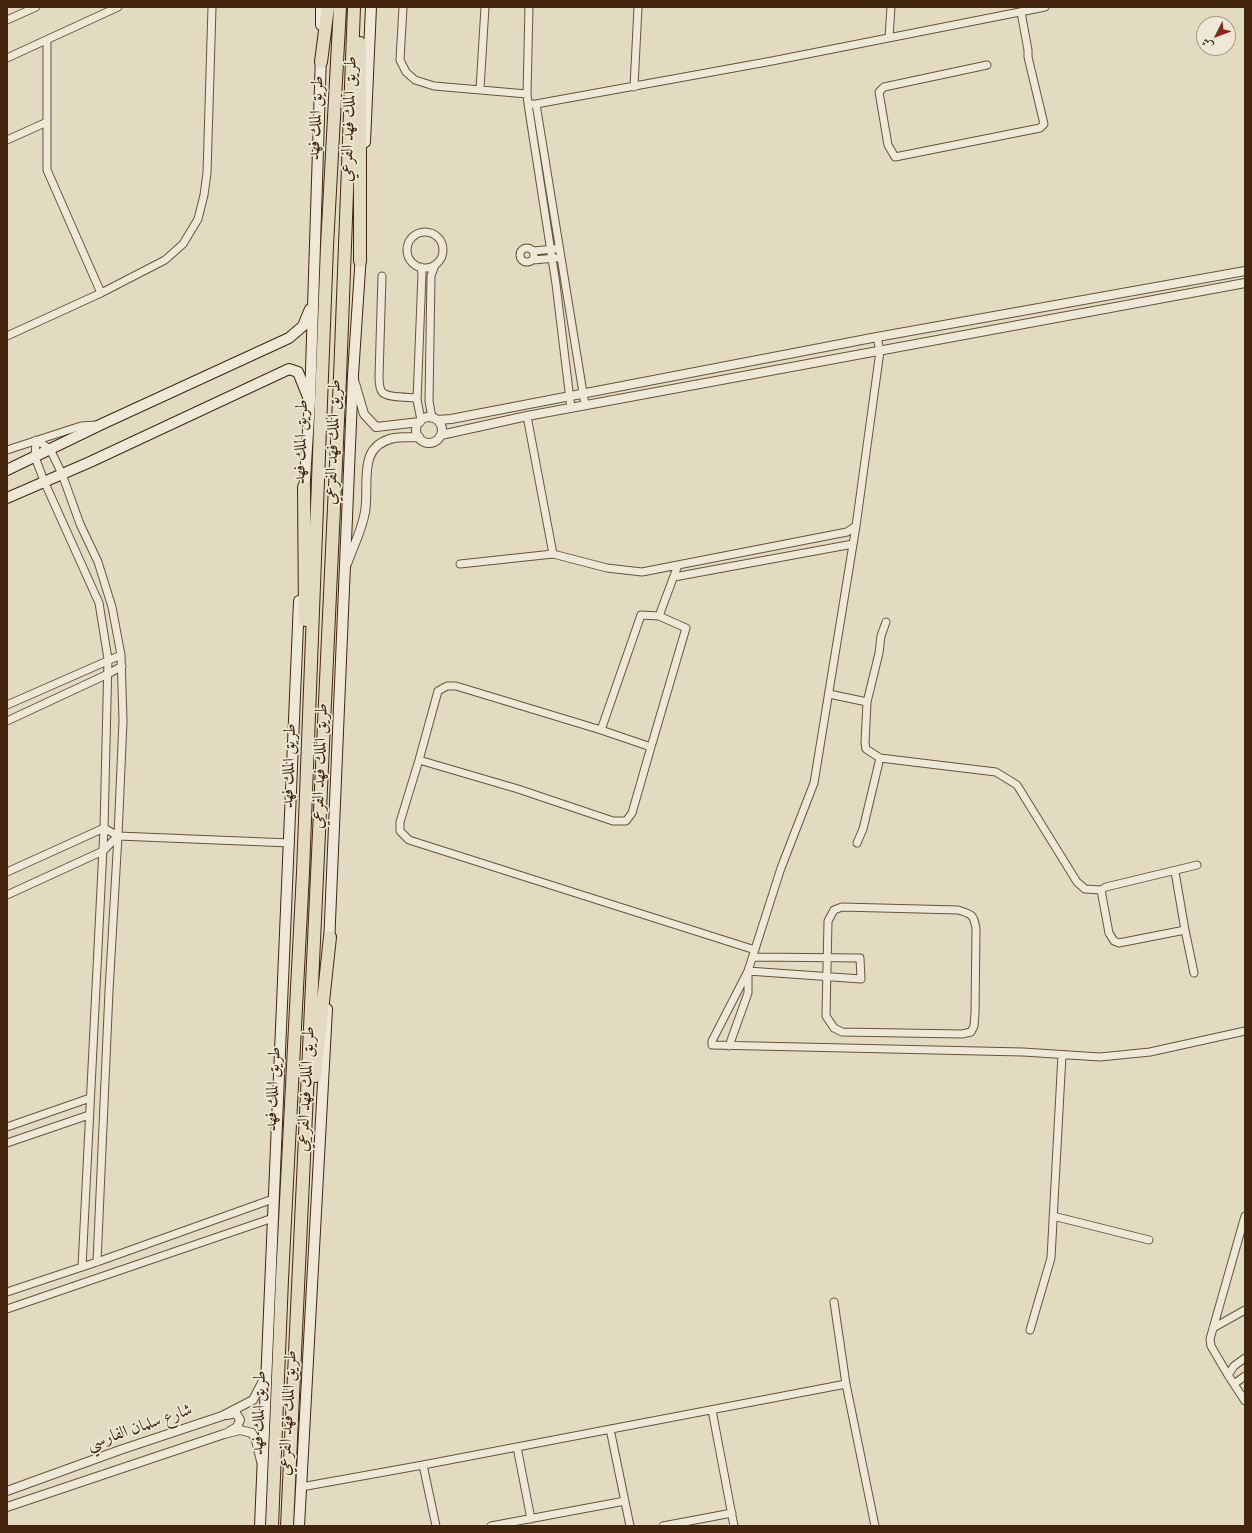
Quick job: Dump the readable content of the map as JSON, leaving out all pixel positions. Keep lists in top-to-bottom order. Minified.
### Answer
{"streets":{"highway":["طريق الملك فهد"],"main road":["طريق الملك فهد الفرعي"],"street":["شارع سلمان الفارسي"]},"crossings":[["طريق الملك فهد الفرعي","شارع سلمان الفارسي"]],"north":"bottom left"}
